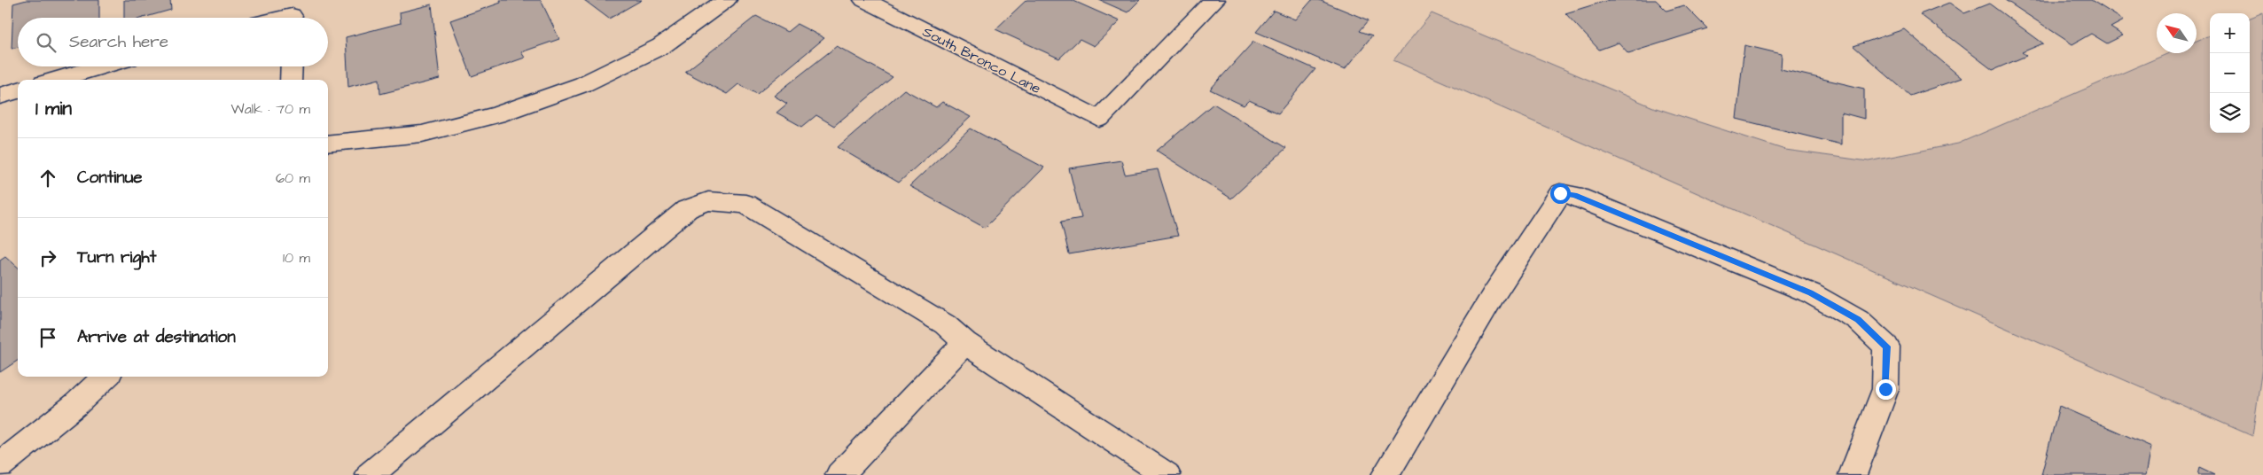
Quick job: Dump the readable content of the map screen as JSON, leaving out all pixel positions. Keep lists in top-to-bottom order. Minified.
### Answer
{"streets":{"street":["South Bronco Lane"]},"north":"top left","page":{"map_buttons":["+","−"],"search":"Search here","heading":["1 min","Walk · 70 m"],"list":[["Continue","60 m"],["Turn right","10 m"],"Arrive at destination"]}}
